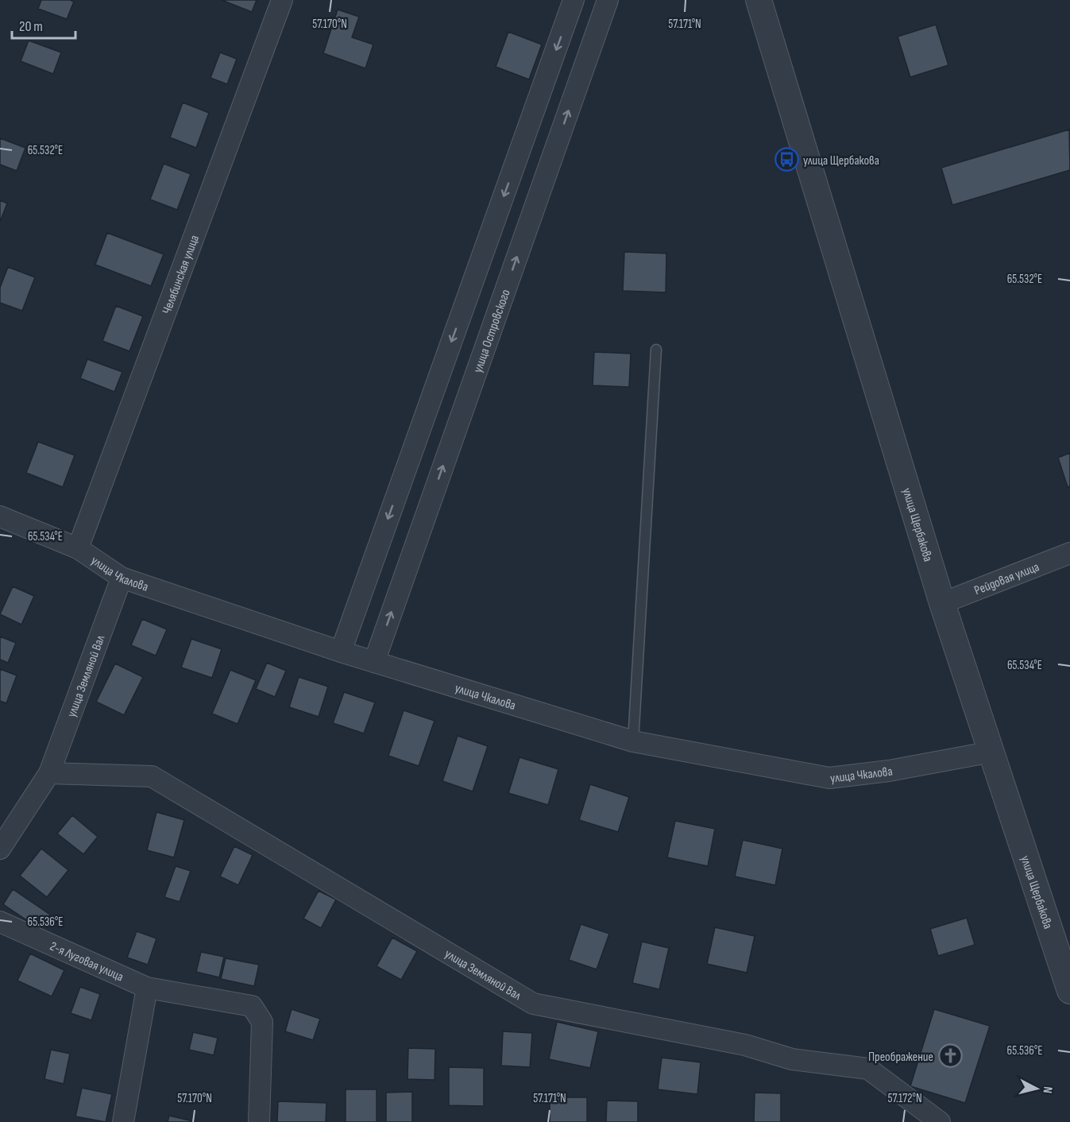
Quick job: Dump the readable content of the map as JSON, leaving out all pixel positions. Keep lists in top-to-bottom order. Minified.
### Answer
{"streets":{"street":["Челябинская улица","улица Островского","улица Щербакова","улица Чкалова","Рейдовая улица","улица Земляной Вал","2-я Луговая улица"]},"crossings":[["Челябинская улица","улица Чкалова"],["улица Островского","улица Чкалова"],["улица Щербакова","улица Чкалова"],["улица Щербакова","Рейдовая улица"],["улица Чкалова","улица Земляной Вал"]],"places":{"bus stop":["улица Щербакова"],"church":["Преображение"]},"scale_bar":"20 m","north":"right","coordinates":["57.170°N","57.171°N","65.532°E","65.534°E","65.536°E","57.172°N"]}
